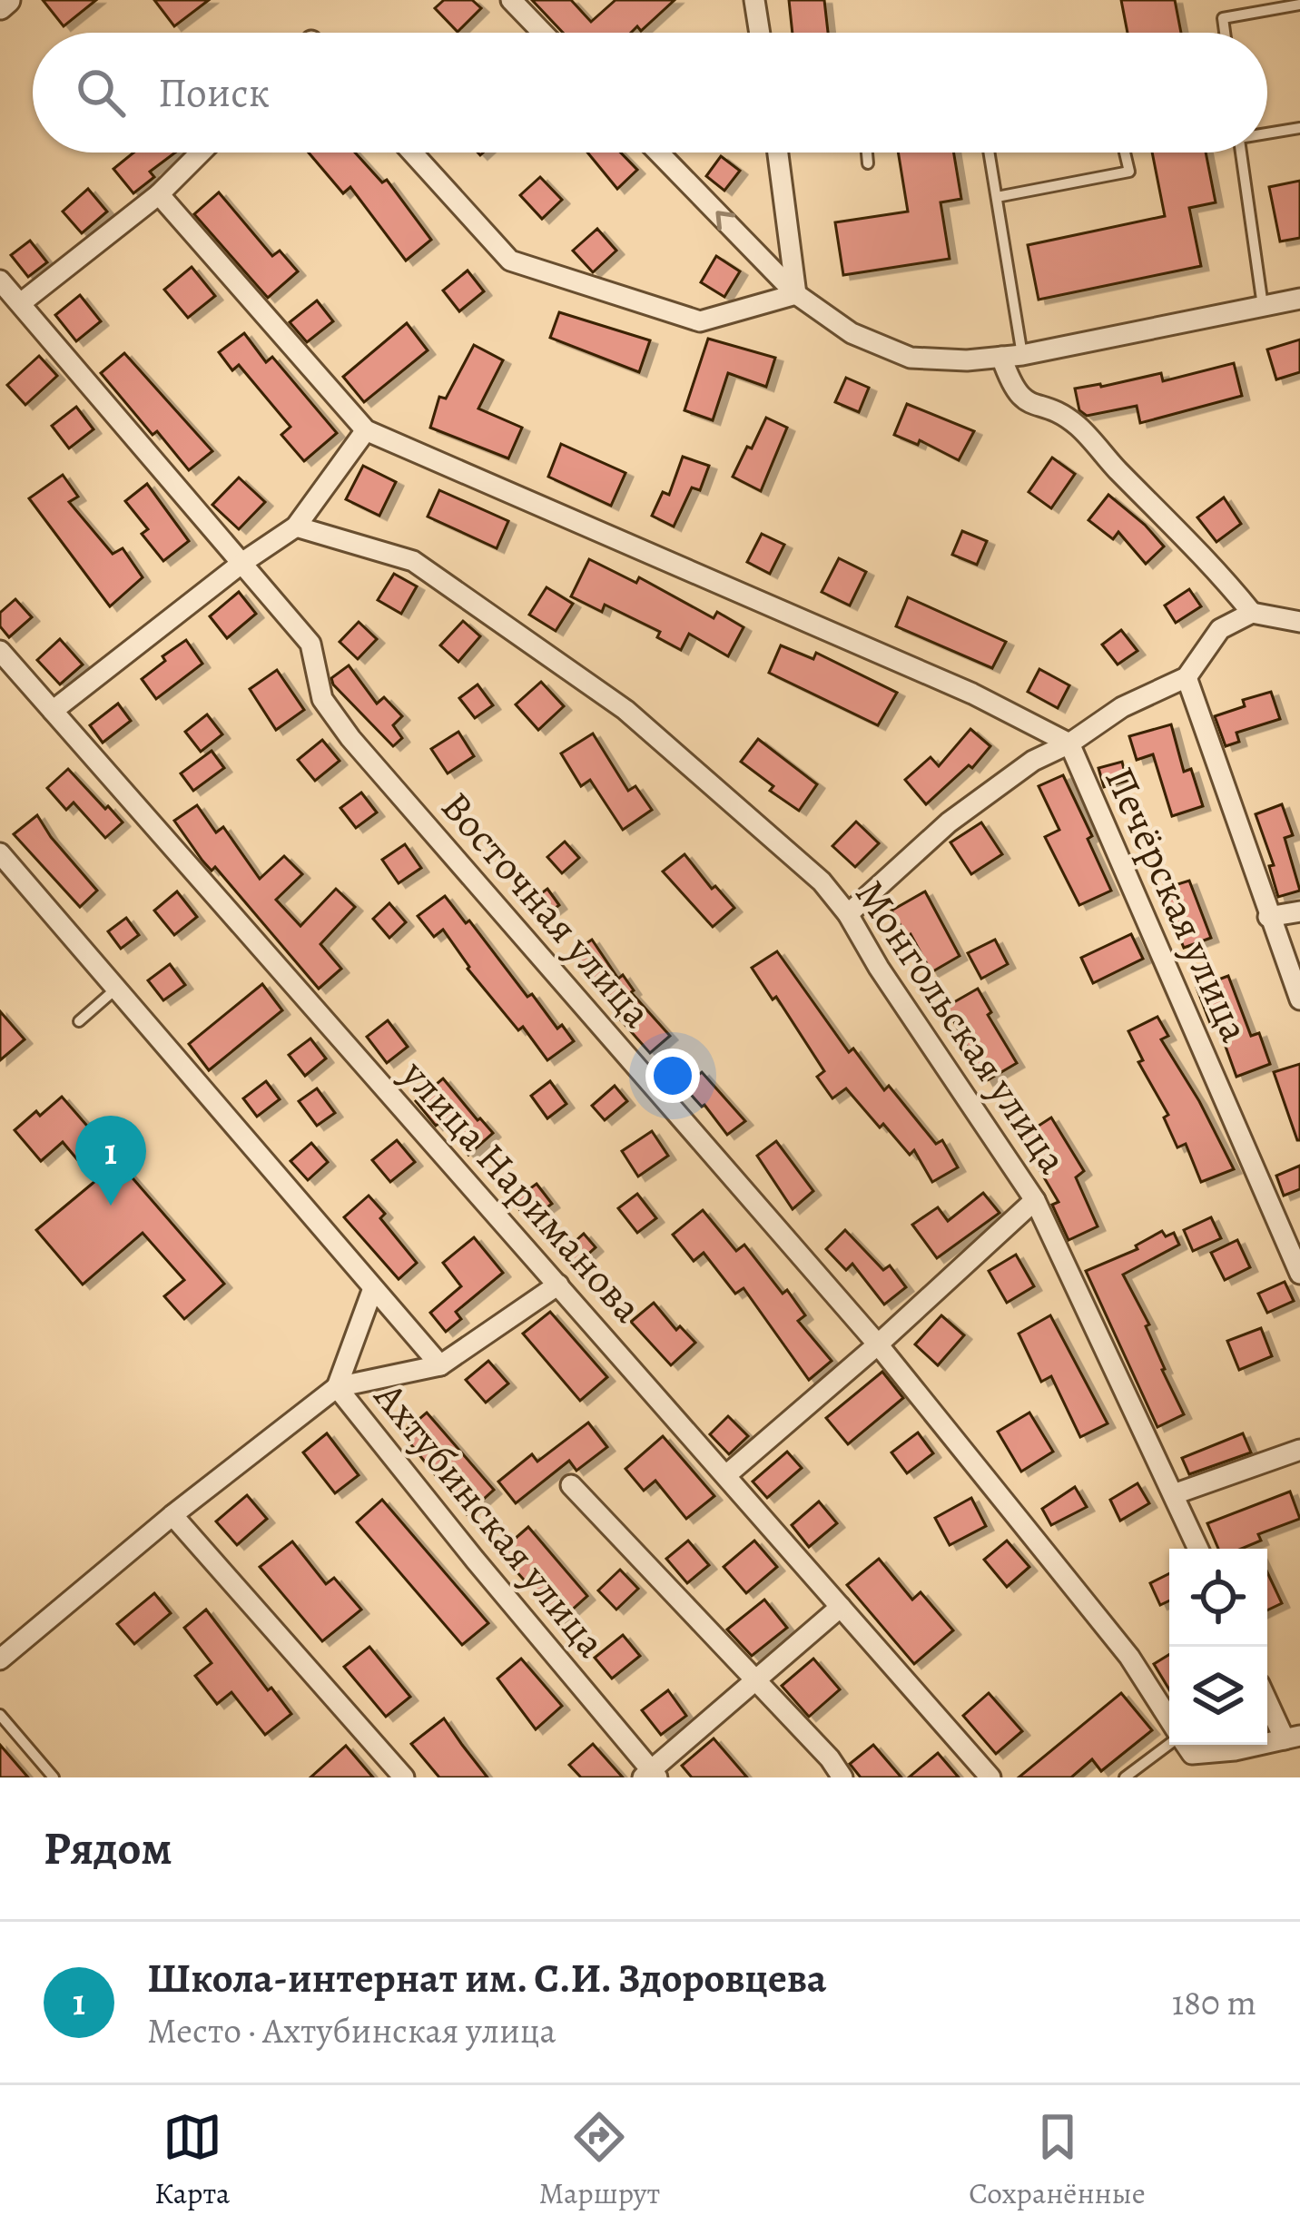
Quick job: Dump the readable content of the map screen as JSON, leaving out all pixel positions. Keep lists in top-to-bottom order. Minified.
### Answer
{"streets":{"street":["Печёрская улица","Восточная улица","Монгольская улица","улица Нариманова","Ахтубинская улица"]},"page":{"search":"Поиск","pins":"1","heading":"Рядом","list":[{"mark":"1","name":"Школа-интернат им. С.И. Здоровцева","note":"Место · Ахтубинская улица","value":"180 m"}],"nav":["Карта","Маршрут","Сохранённые"]}}
